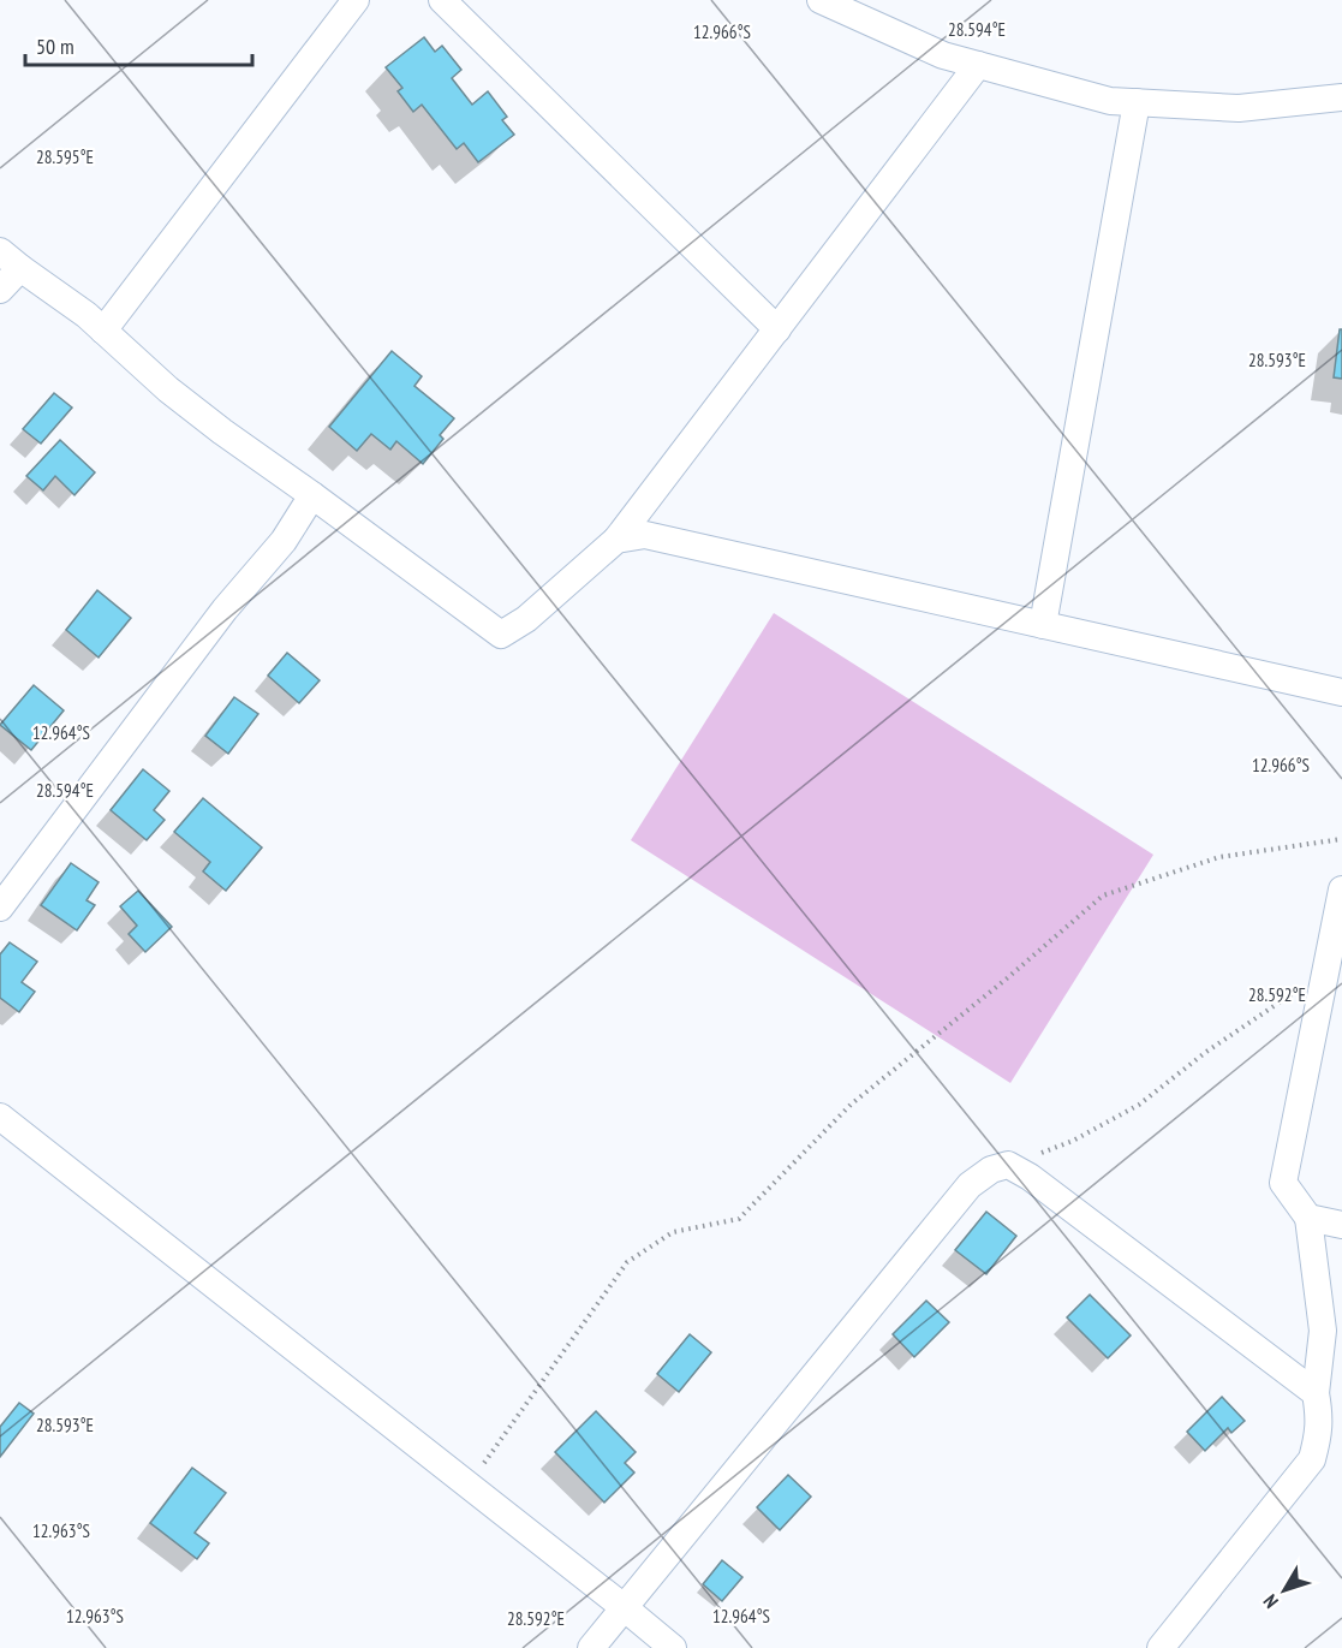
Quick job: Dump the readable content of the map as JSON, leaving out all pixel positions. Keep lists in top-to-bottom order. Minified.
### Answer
{"scale_bar":"50 m","north":"bottom left","coordinates":["28.594°E","12.966°S","28.595°E","28.593°E","12.964°S","28.592°E","12.963°S"]}
